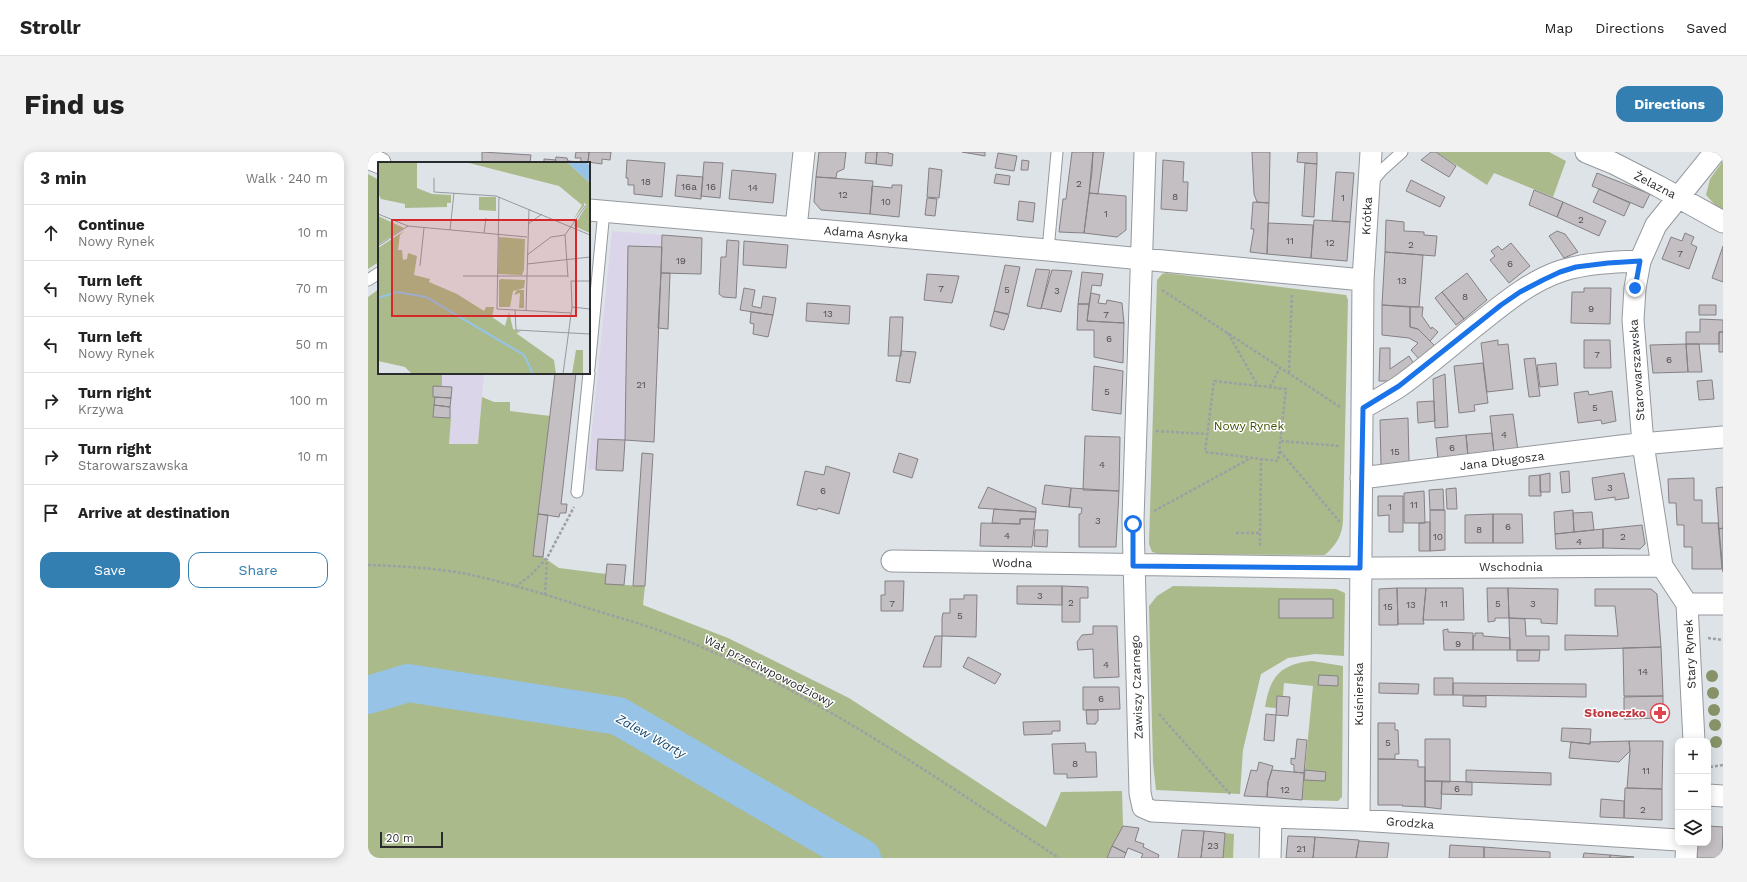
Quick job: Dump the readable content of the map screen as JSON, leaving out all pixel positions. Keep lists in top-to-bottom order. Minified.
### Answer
{"streets":{"street":["Żelazna","Krótka","Adama Asnyka","Starowarszawska","Jana Długosza","Wodna","Wschodnia","Stary Rynek","Zawiszy Czarnego","Kuśnierska","Grodzka"],"path":["Wał przeciwpowodziowy"]},"crossings":[["Żelazna","Starowarszawska"],["Starowarszawska","Jana Długosza"],["Starowarszawska","Wschodnia"],["Starowarszawska","Stary Rynek"],["Wodna","Zawiszy Czarnego"],["Wschodnia","Kuśnierska"],["Zawiszy Czarnego","Grodzka"],["Kuśnierska","Grodzka"]],"water":["Zalew Warty"],"parks":["Nowy Rynek"],"places":{"pharmacy":["Słoneczko"]},"house_numbers":["18","2","16a","16","14","12","8","1","10","1","2","11","12","2","7","19","6","13","7","5","3","8","9","13","7","6","7","6","21","5","5","4","6","15","4","3","6","11","1","3","6","8","4","10","2","4","3","2","7","11","5","3","13","15","5","9","4","14","6","5","8","11","6","12","2","23","21"],"scale_bar":"20 m","page":{"header":"Strollr","nav":["Map","Directions","Saved"],"buttons":["Directions",["Save","Share"]],"title":"Find us","heading":["3 min","Walk · 240 m"],"list":[["Continue","Nowy Rynek","10 m"],["Turn left","Nowy Rynek","70 m"],["Turn left","Nowy Rynek","50 m"],["Turn right","Krzywa","100 m"],["Turn right","Starowarszawska","10 m"],"Arrive at destination"],"map_buttons":["+","−"],"scale":"20 m"}}
